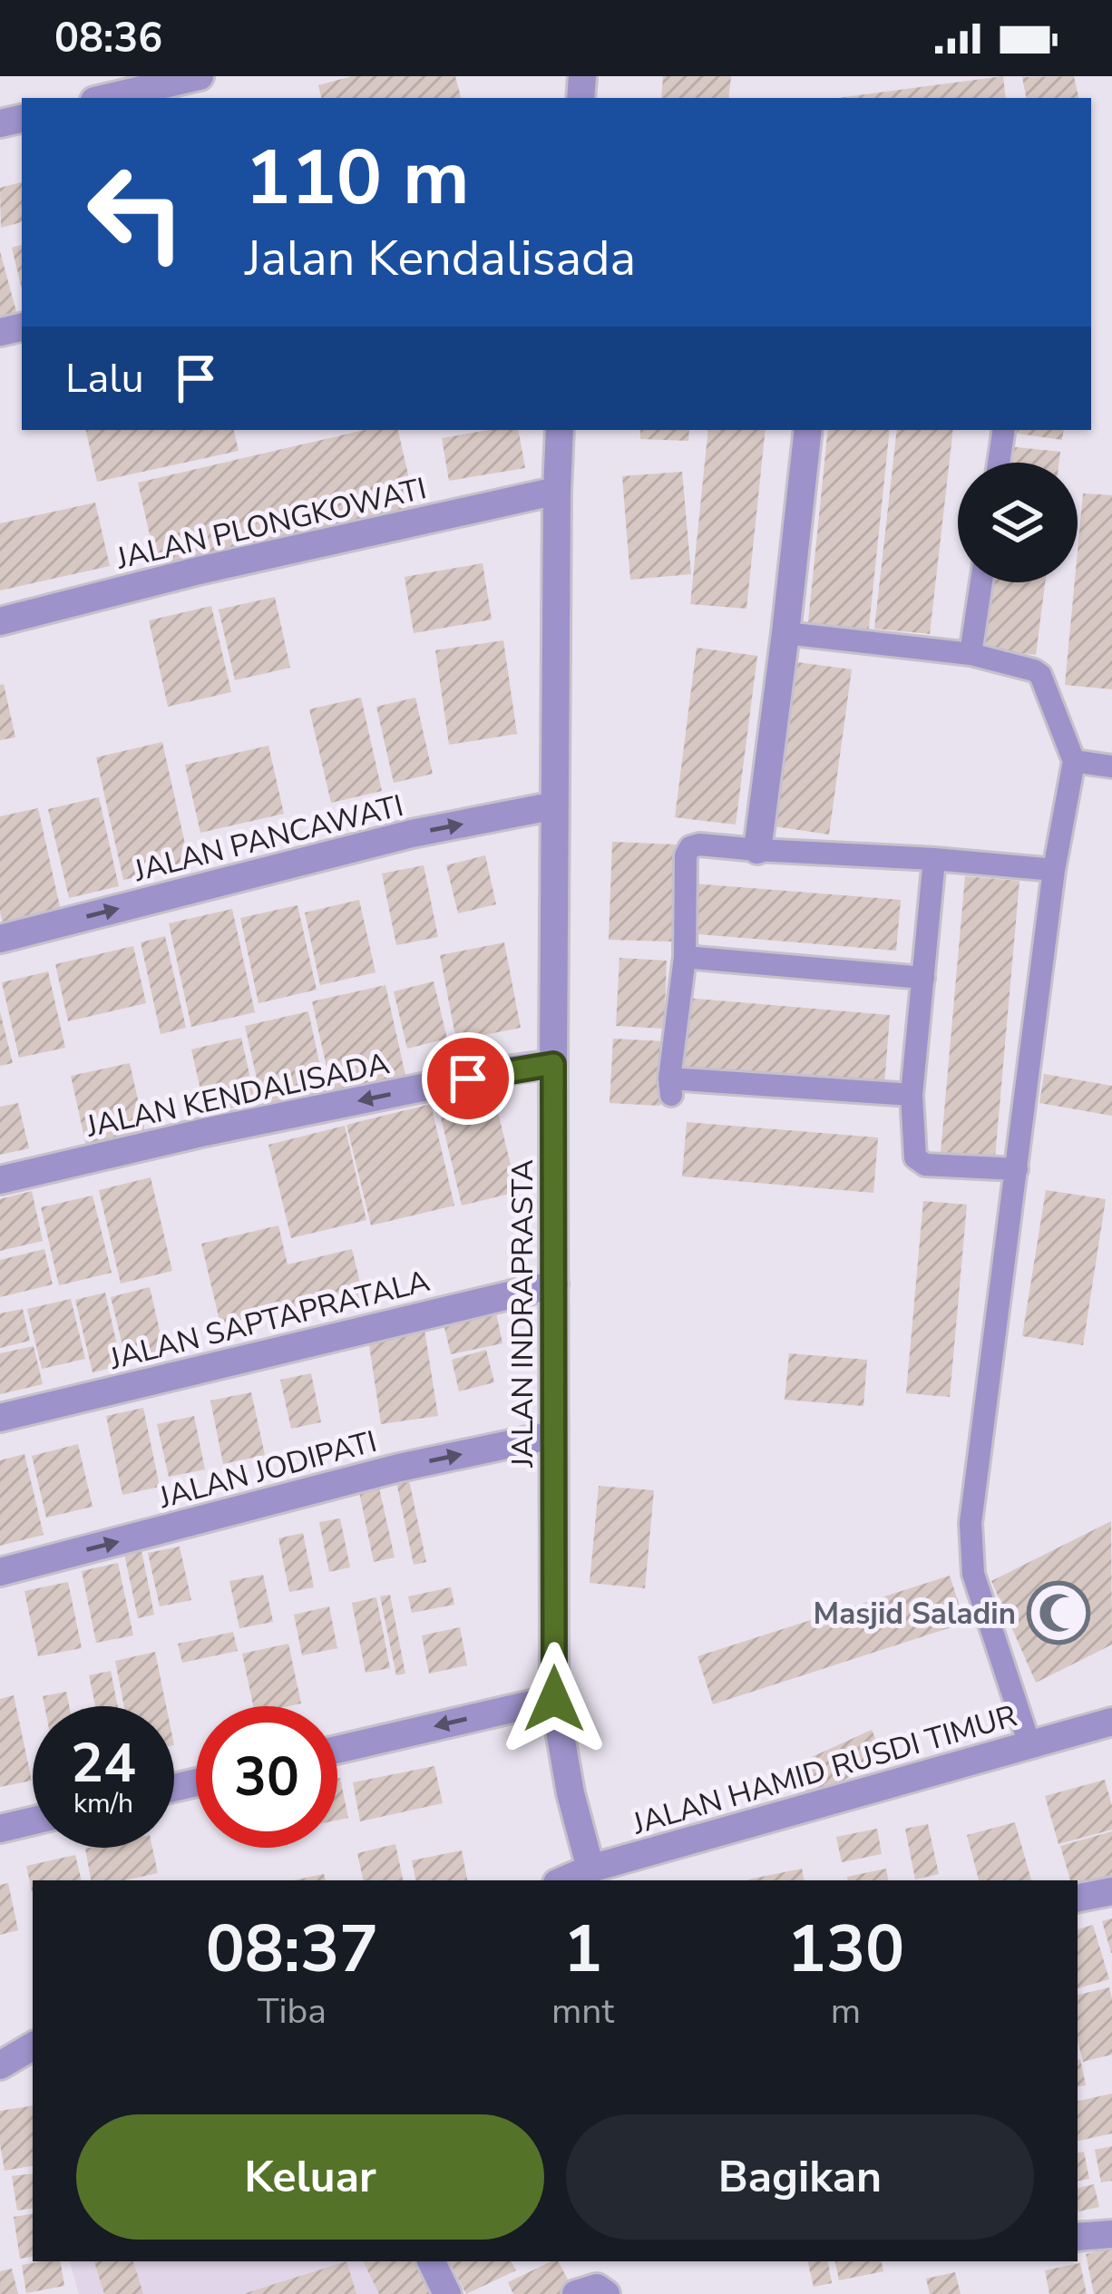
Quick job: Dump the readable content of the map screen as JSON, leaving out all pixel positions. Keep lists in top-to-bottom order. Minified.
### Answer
{"streets":{"street":["JALAN PLONGKOWATI","JALAN PANCAWATI","JALAN KENDALISADA","JALAN INDRAPRASTA","JALAN SAPTAPRATALA","JALAN JODIPATI","JALAN HAMID RUSDI TIMUR"]},"crossings":[["JALAN PLONGKOWATI","JALAN INDRAPRASTA"],["JALAN PANCAWATI","JALAN INDRAPRASTA"],["JALAN KENDALISADA","JALAN INDRAPRASTA"],["JALAN INDRAPRASTA","JALAN SAPTAPRATALA"],["JALAN INDRAPRASTA","JALAN JODIPATI"],["JALAN INDRAPRASTA","JALAN HAMID RUSDI TIMUR"]],"one_way":["JALAN PANCAWATI","JALAN KENDALISADA","JALAN JODIPATI"],"places":{"mosque":["Masjid Saladin"]},"page":{"status":"08:36","turn":["110 m","Jalan Kendalisada"],"then":"Lalu","speed":"24 km/h","limit":"30","eta":["08:37","Tiba","1","mnt","130","m"],"buttons":["Keluar","Bagikan"]}}
